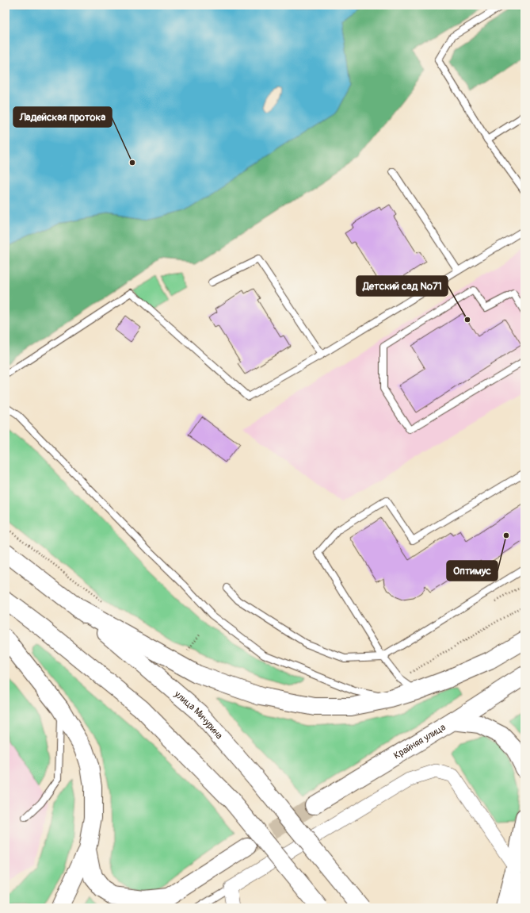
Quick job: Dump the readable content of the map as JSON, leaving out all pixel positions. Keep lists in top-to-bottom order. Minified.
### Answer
{"streets":{"main road":["улица Мичурина","Крайняя улица"]},"places":["Ладейская протока","Детский сад №71","Оптимус"]}
